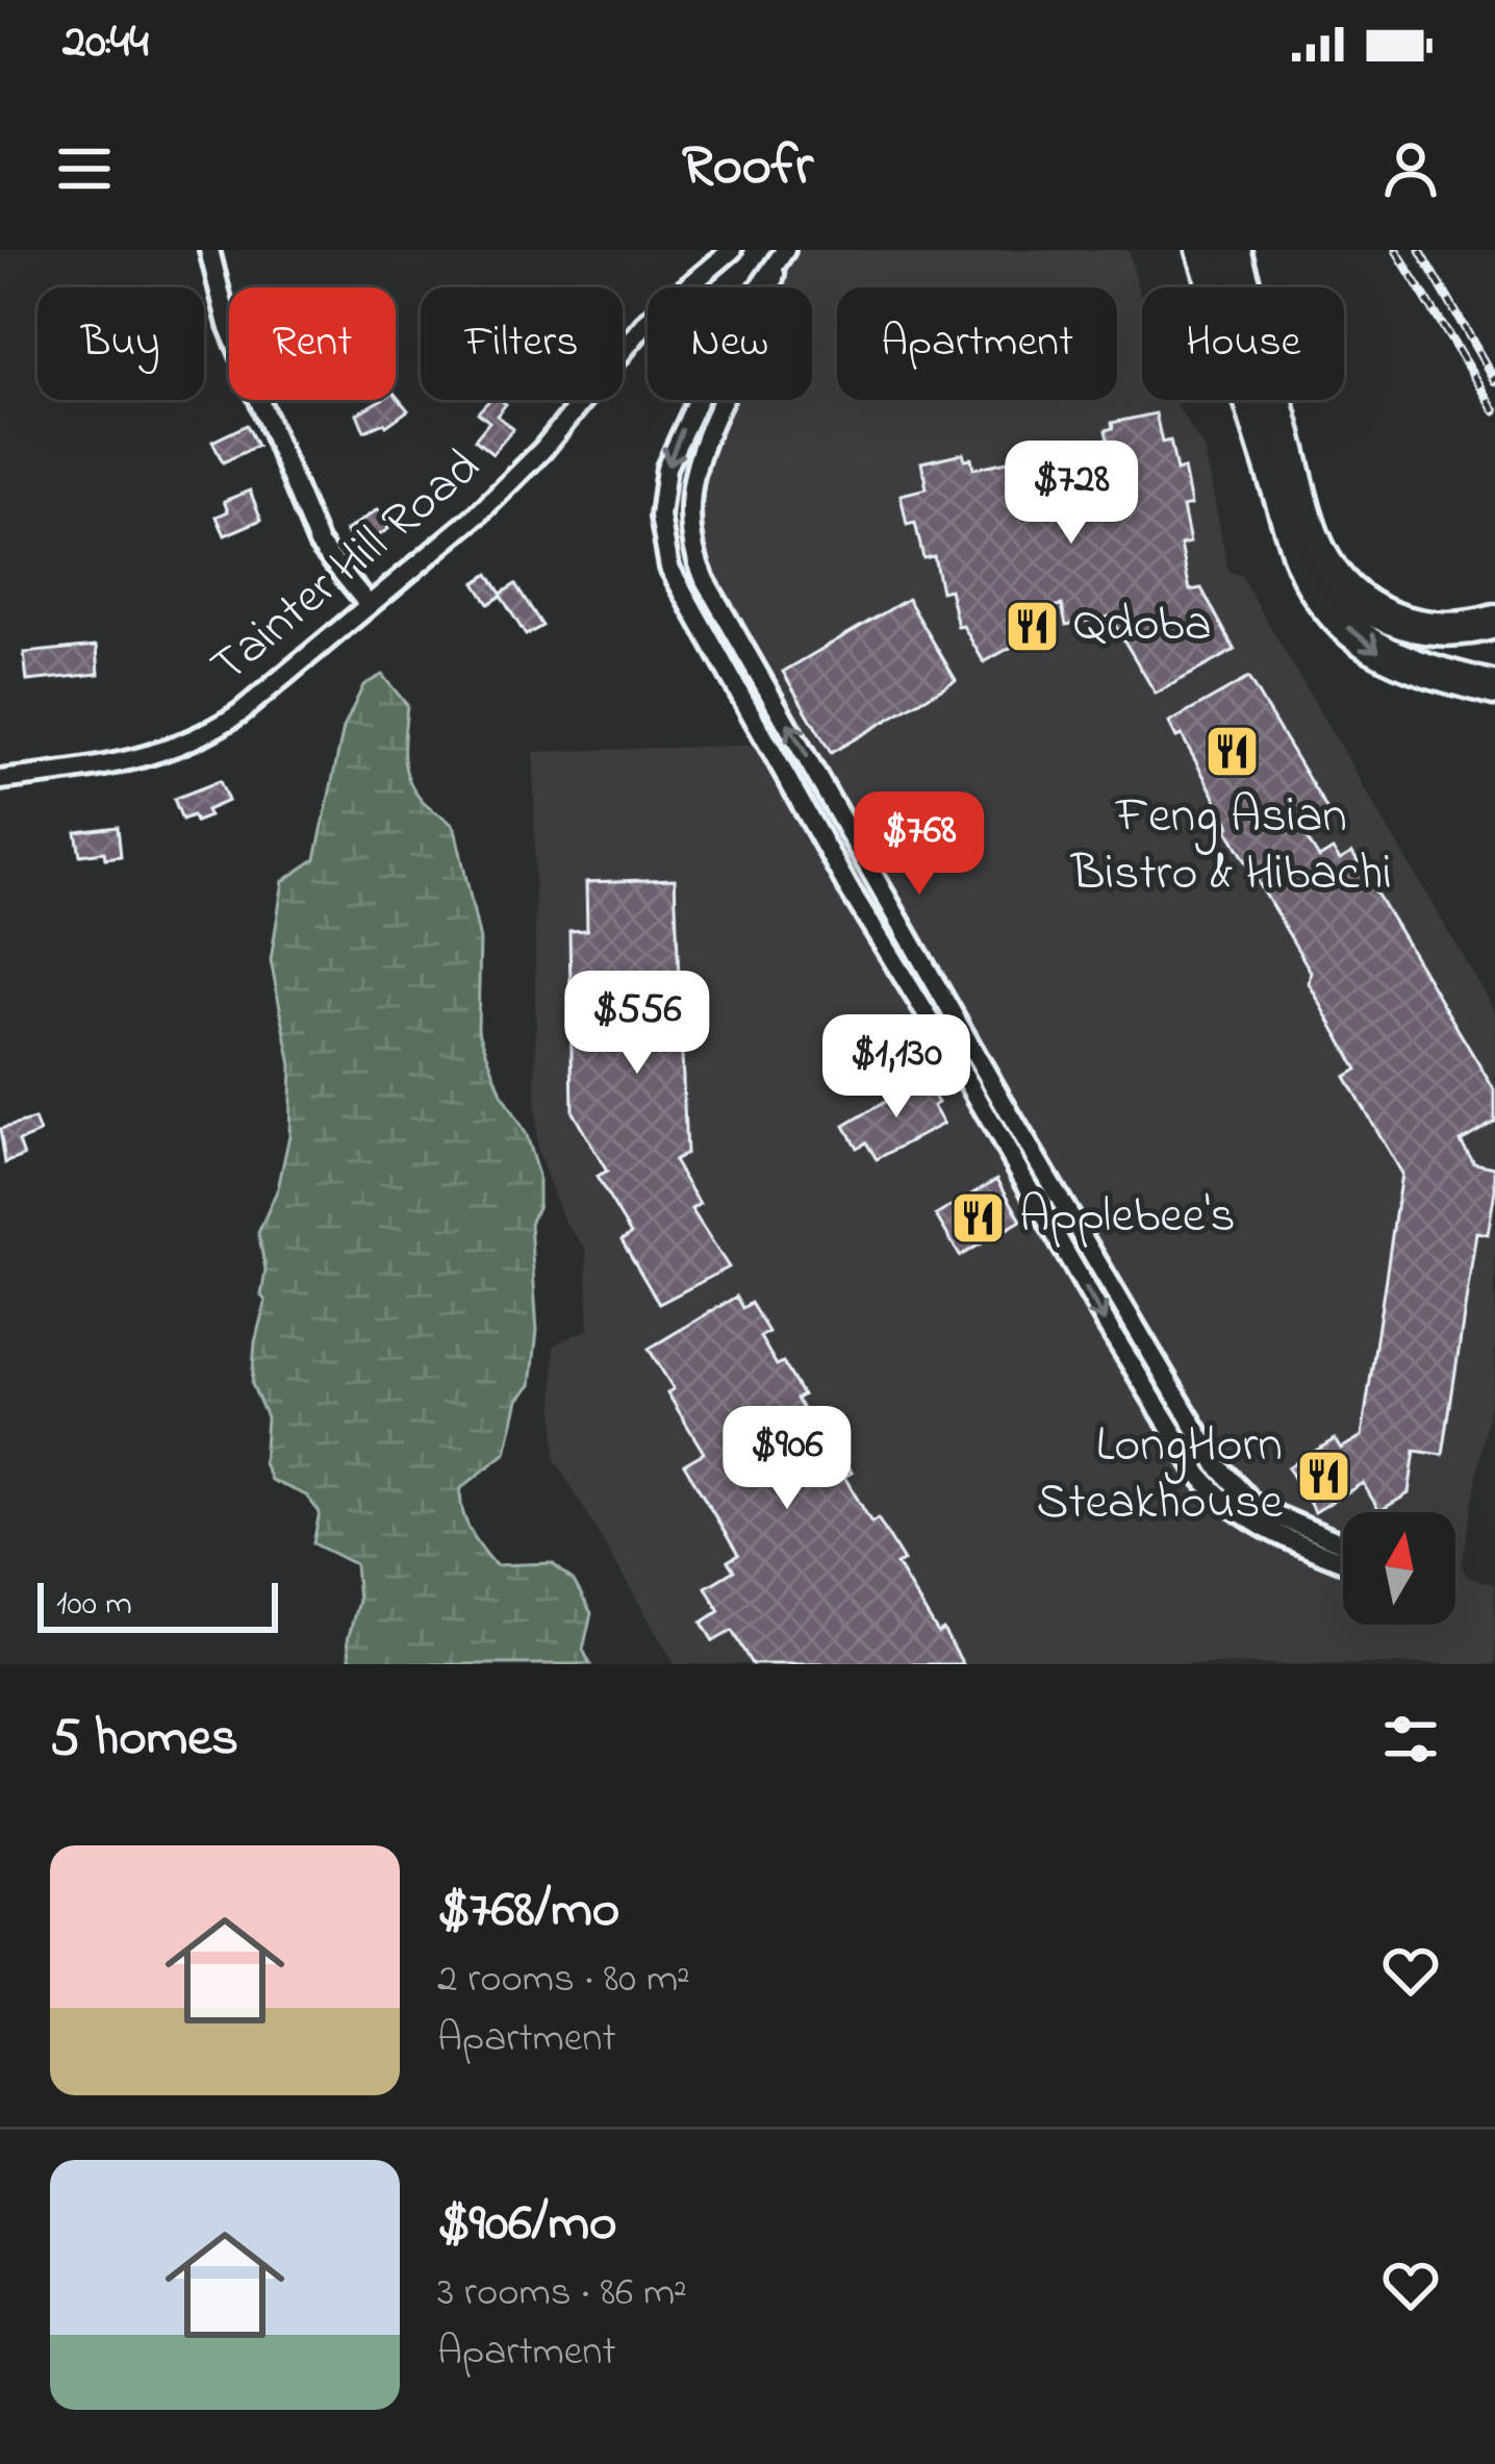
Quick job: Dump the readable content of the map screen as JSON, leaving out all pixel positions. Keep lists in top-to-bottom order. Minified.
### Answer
{"streets":{"street":["Tainter Hill Road"]},"places":{"restaurant":["Qdoba","Feng Asian Bistro & Hibachi","Applebee's","LongHorn Steakhouse"]},"scale_bar":"100 m","north":"top","page":{"status":"20:44","header":"Roofr","chip":["Buy","Rent","Filters","New","Apartment","House"],"price":["$728","$768","$556","$1,130","$906"],"scale":"100 m","heading":"5 homes","list":[{"name":"$768/mo","note":"2 rooms · 80 m² · Apartment"},{"name":"$906/mo","note":"3 rooms · 86 m² · Apartment"}]}}
